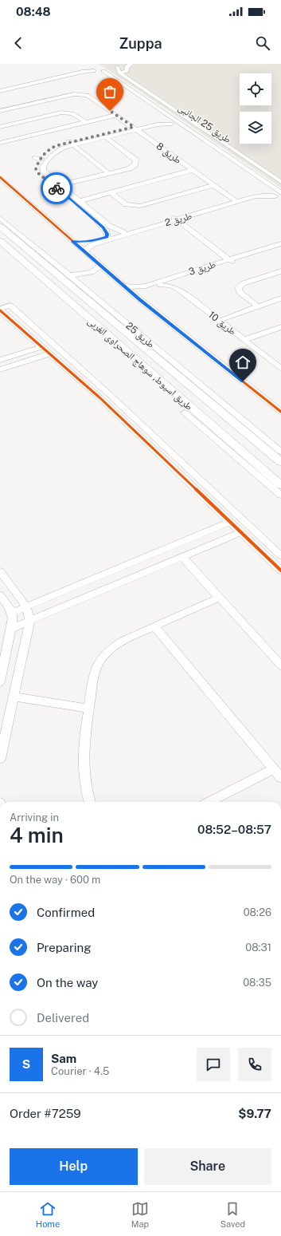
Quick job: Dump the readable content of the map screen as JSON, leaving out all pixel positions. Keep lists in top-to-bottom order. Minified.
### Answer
{"streets":{"main road":["طريق اسيوط, سوهاج الصحراوى الغربى"],"street":["طريق 25 الجانبى","طريق 8","طريق 2","طريق 3","طريق 10","طريق 25"]},"crossings":[["طريق 8","طريق 2"],["طريق 3","طريق 10"]],"page":{"status":"08:48","header":"Zuppa","heading":["4 min","Arriving in","08:52–08:57"],"panel":["Sam","Courier · 4.5","Order #7259","$9.77"],"bar":"On the way · 600 m","list":[["Confirmed","08:26"],["Preparing","08:31"],["On the way","08:35"],"Delivered"],"round":"S","buttons":["Help","Share"],"tabs":["Home","Map","Saved"]}}
